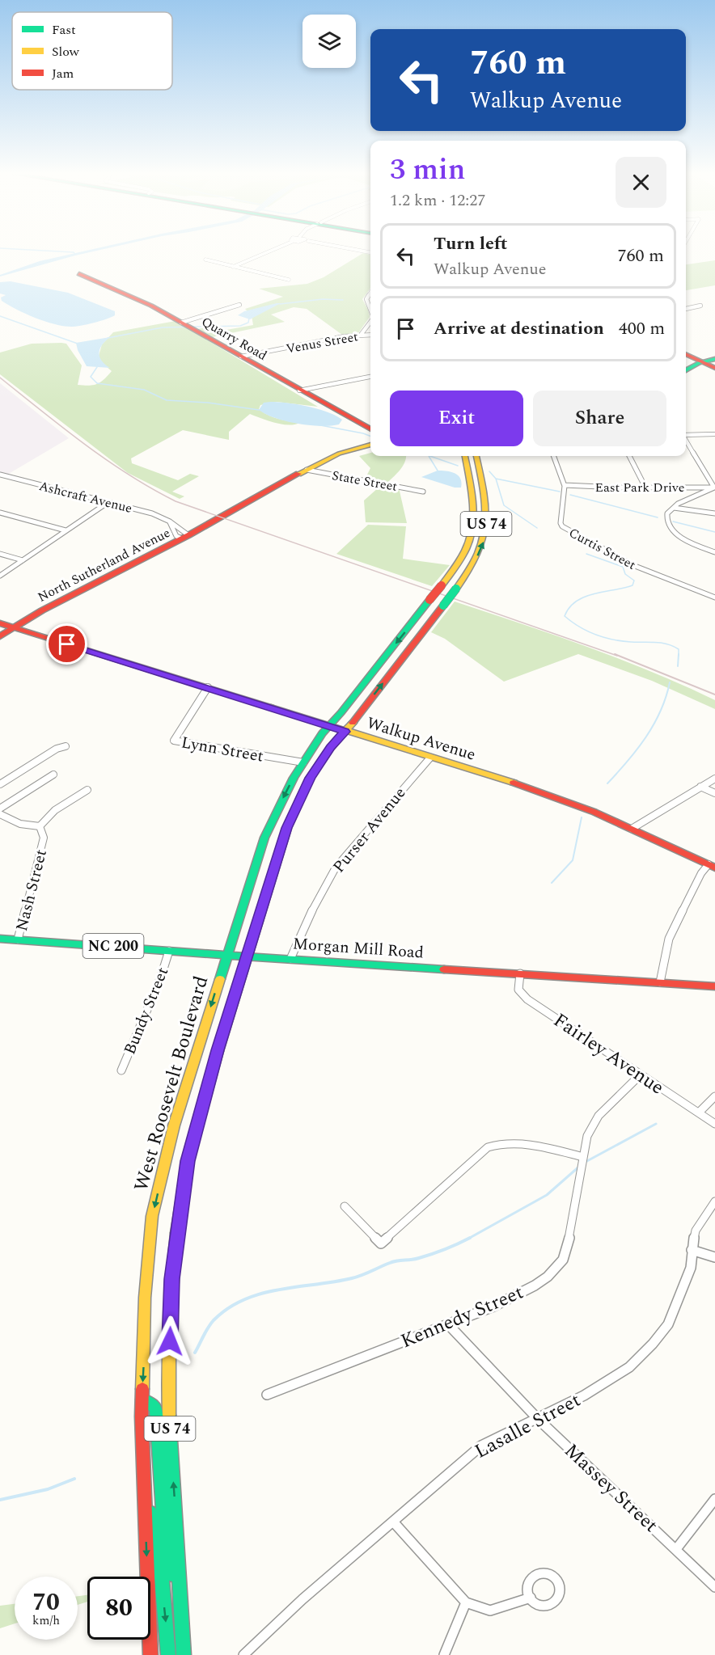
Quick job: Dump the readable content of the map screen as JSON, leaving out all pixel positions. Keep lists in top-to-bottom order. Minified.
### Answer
{"streets":{"main road":["Quarry Road","US 74","North Sutherland Avenue","Walkup Avenue","NC 200","Morgan Mill Road","West Roosevelt Boulevard"],"street":["Venus Street","State Street","East Park Drive","Ashcraft Avenue","Curtis Street","Lynn Street","Purser Avenue","Nash Street","Bundy Street","Fairley Avenue","Kennedy Street","Lasalle Street","Massey Street"]},"crossings":[["Quarry Road","Venus Street"],["State Street","North Sutherland Avenue"],["East Park Drive","Curtis Street"],["Ashcraft Avenue","North Sutherland Avenue"],["US 74","Walkup Avenue"],["US 74","Morgan Mill Road"],["North Sutherland Avenue","Walkup Avenue"],["Walkup Avenue","Lynn Street"],["Walkup Avenue","Purser Avenue"],["Walkup Avenue","West Roosevelt Boulevard"],["Lynn Street","West Roosevelt Boulevard"],["Purser Avenue","Morgan Mill Road"],["Nash Street","Morgan Mill Road"],["Morgan Mill Road","Bundy Street"],["Morgan Mill Road","Fairley Avenue"],["Morgan Mill Road","West Roosevelt Boulevard"],["Fairley Avenue","Kennedy Street"],["Kennedy Street","Massey Street"],["Lasalle Street","Massey Street"]],"legend":["Fast","Slow","Jam"],"page":{"turn":["760 m","Walkup Avenue"],"heading":["3 min","1.2 km · 12:27"],"list":[{"name":"Turn left","note":"Walkup Avenue","value":"760 m"},{"name":"Arrive at destination","value":"400 m"}],"buttons":["Exit","Share"],"speed":"70 km/h","limit":"80"}}
